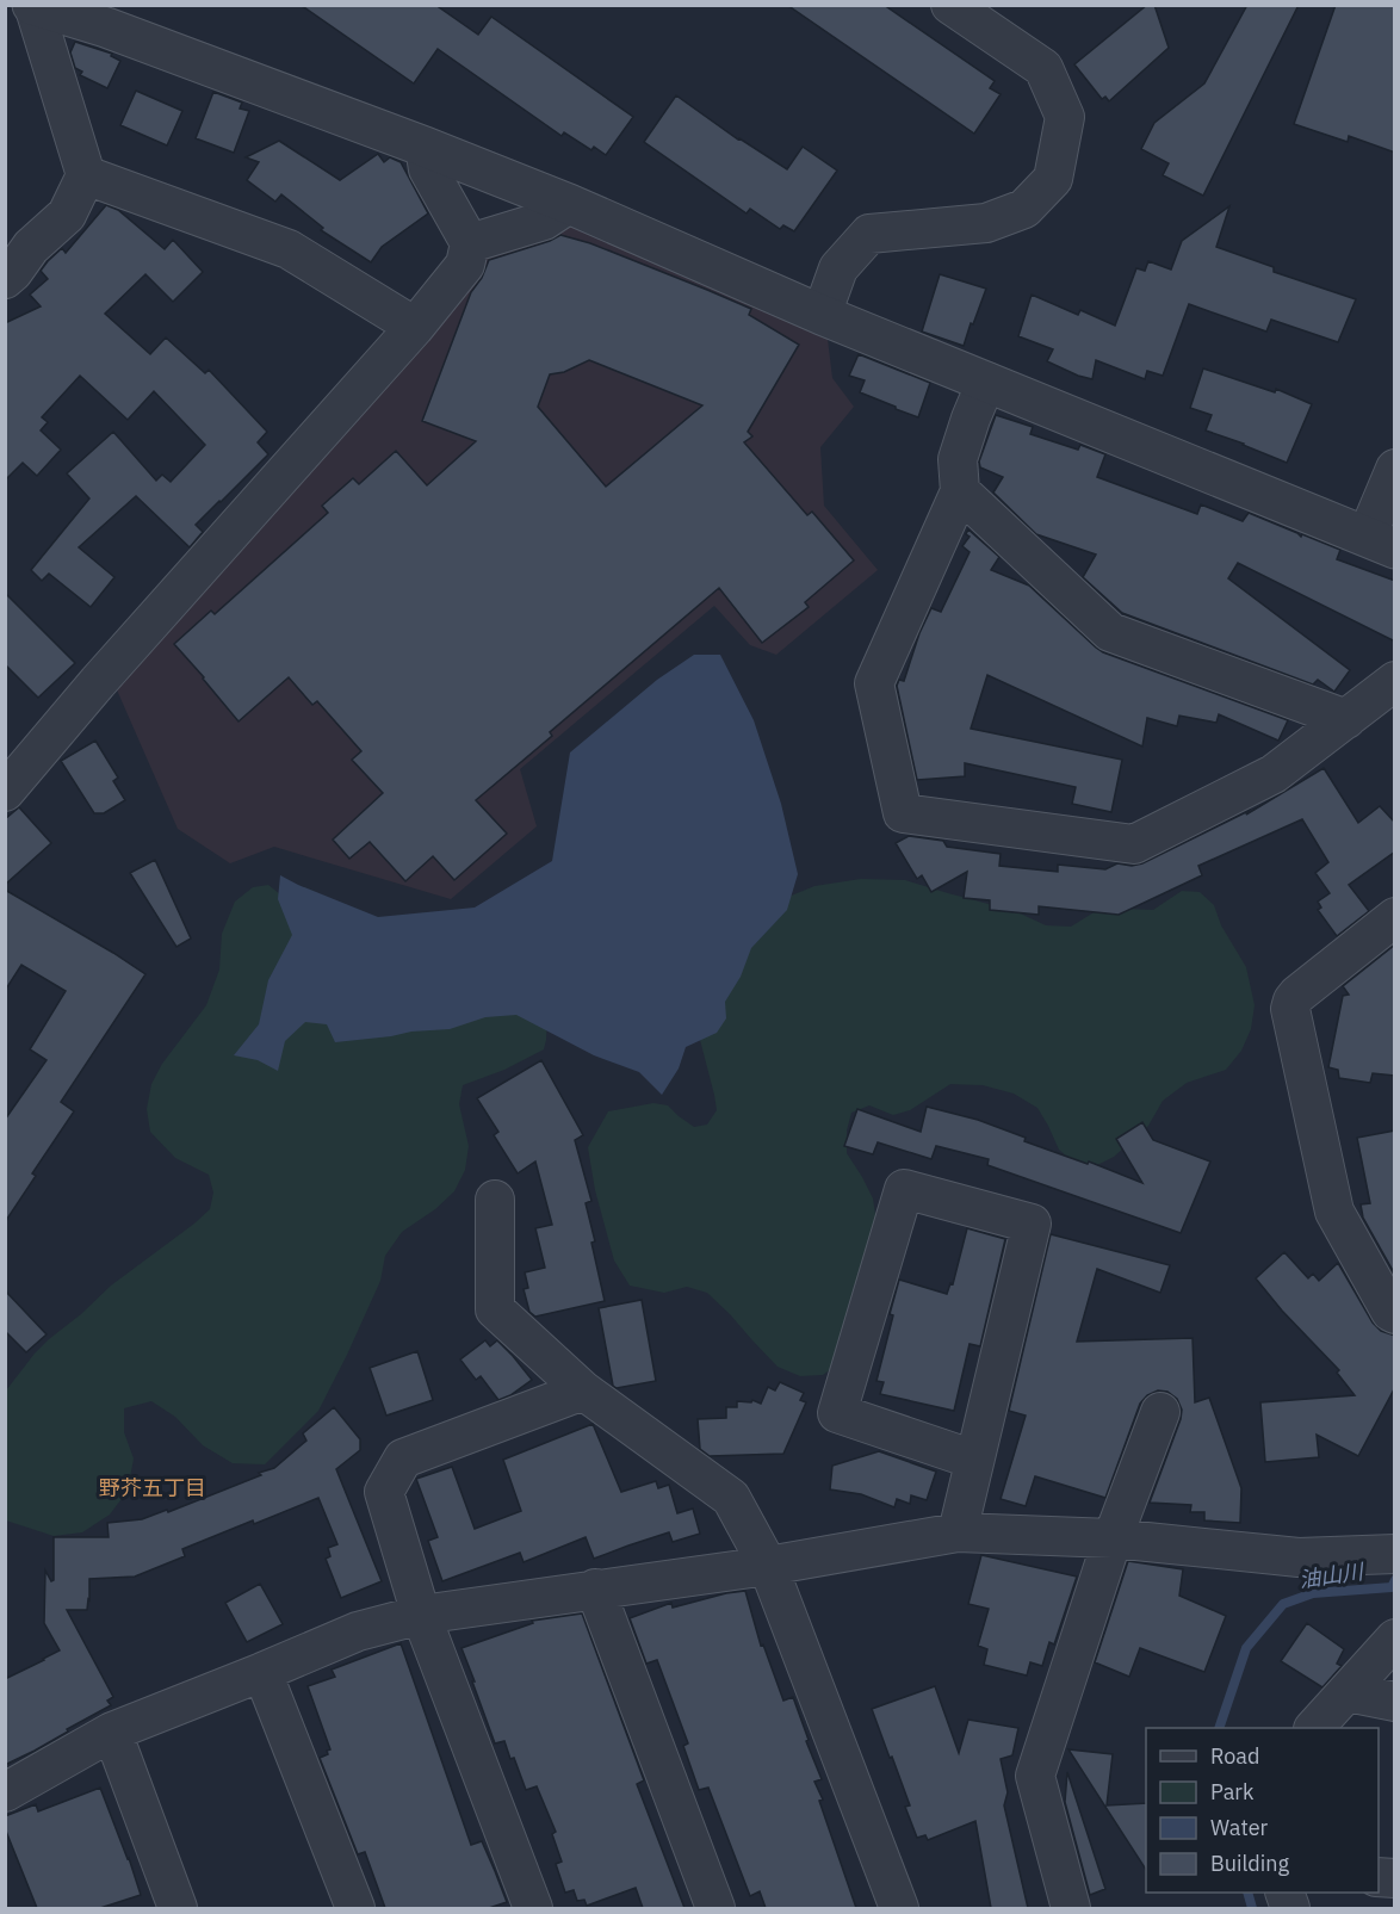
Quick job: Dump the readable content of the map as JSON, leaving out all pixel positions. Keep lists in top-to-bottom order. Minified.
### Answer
{"districts":["野芥五丁目"],"water":["油山川"],"legend":["Road","Park","Water","Building"]}
